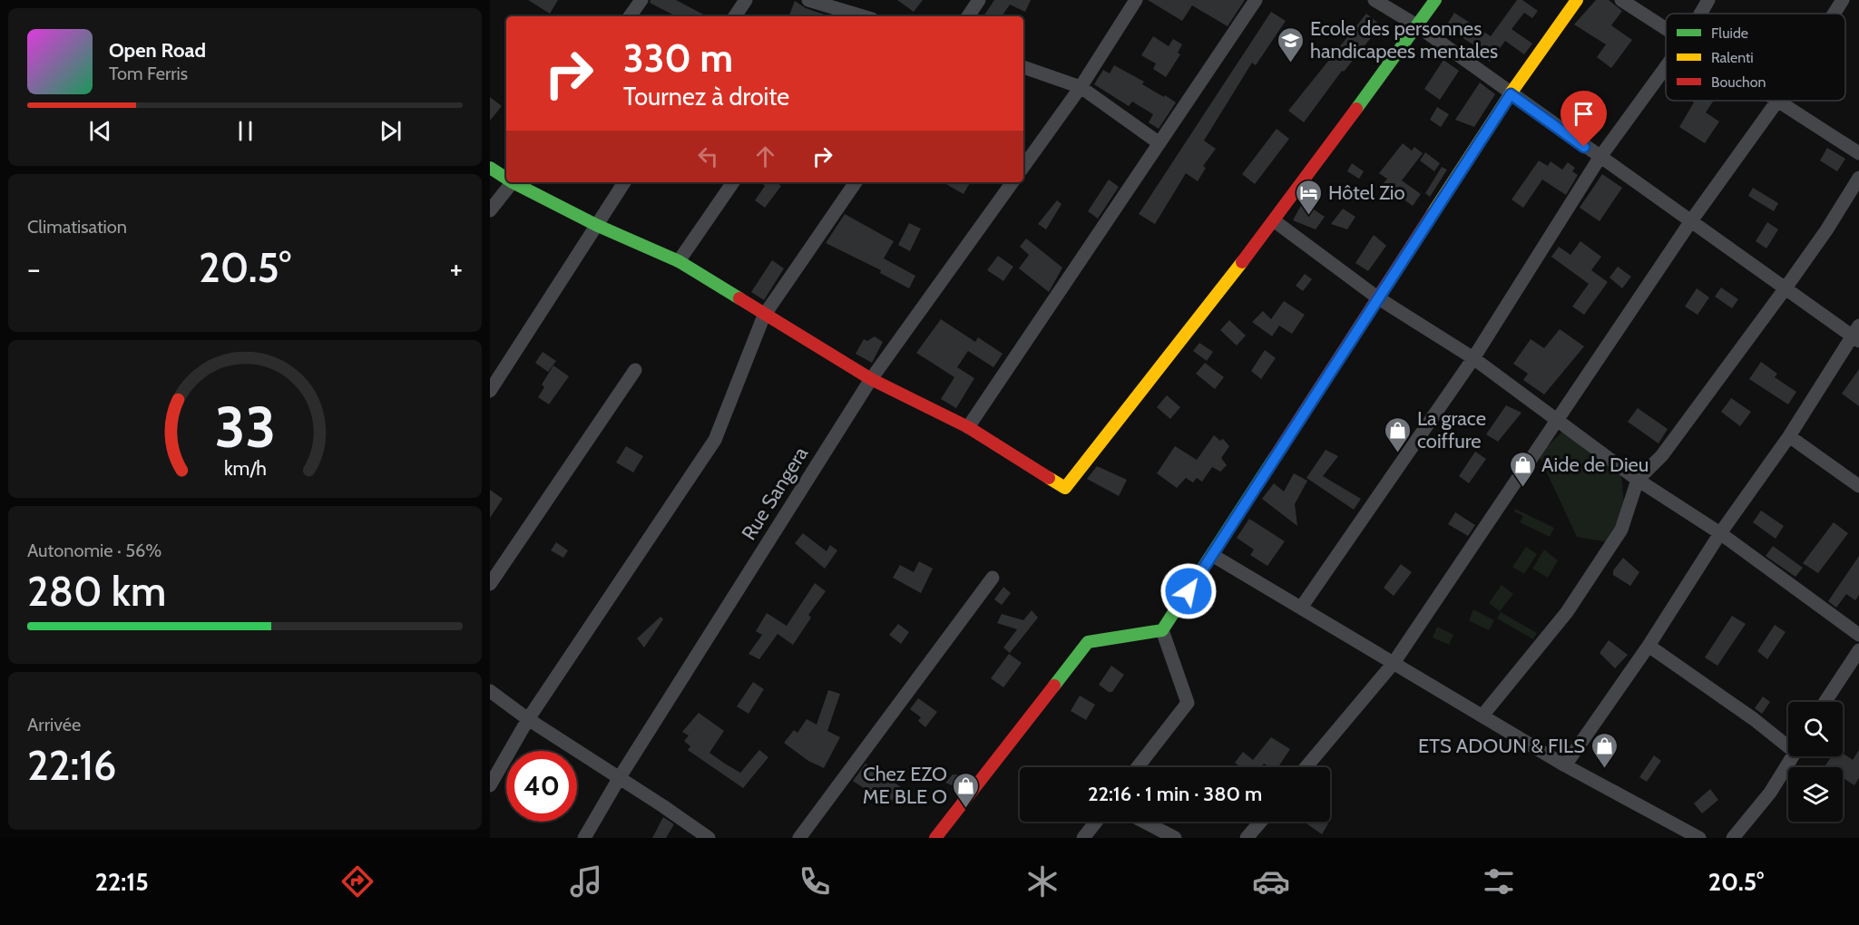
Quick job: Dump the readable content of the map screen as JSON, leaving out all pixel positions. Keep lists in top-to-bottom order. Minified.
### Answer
{"streets":{"street":["Rue Sangera"]},"places":{"school or university":["Ecole des personnes handicapees mentales"],"hotel":["Hôtel Zio"],"shop":["La grace coiffure","Aide de Dieu","ETS ADOUN & FILS","Chez EZO ME BLE O"]},"legend":["Fluide","Ralenti","Bouchon"],"page":{"turn":["330 m","Tournez à droite"],"song":["Open Road","Tom Ferris"],"tile":["Climatisation",["Autonomie · 56%","280 km"],["Arrivée","22:16"]],"heat":["−","20.5°","+"],"limit":"40","trip":"22:16 · 1 min · 380 m","tabs":["22:15","20.5°"],"gauge":["33","km/h"]}}
